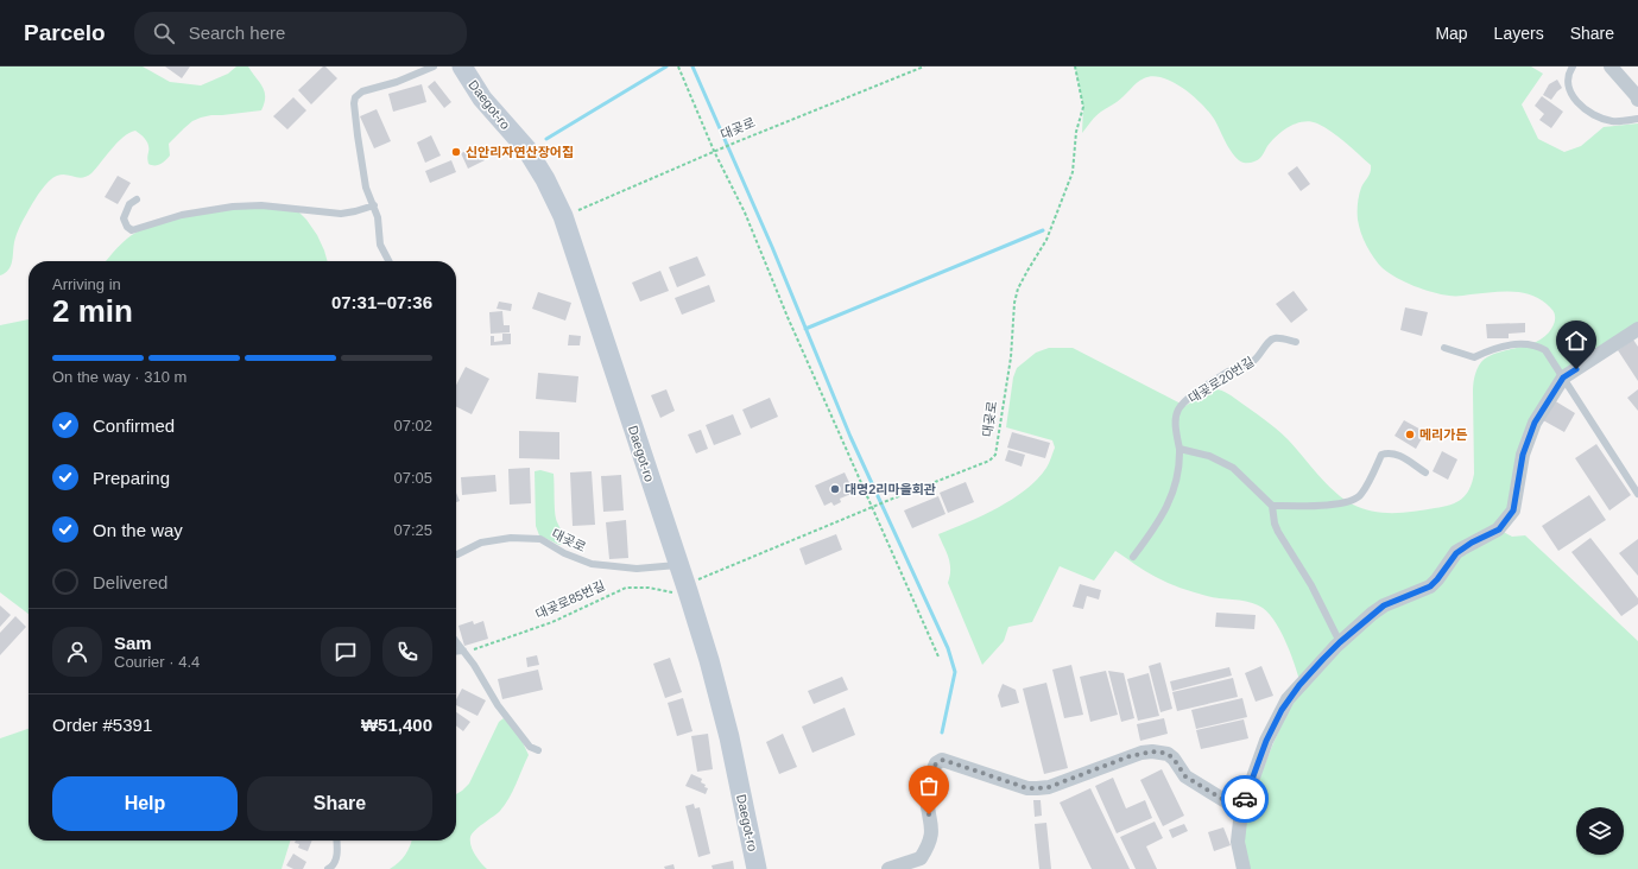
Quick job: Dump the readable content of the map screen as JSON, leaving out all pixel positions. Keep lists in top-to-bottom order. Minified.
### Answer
{"streets":{"street":["Daegot-ro"],"lane":["대곶로","대곶로20번길"],"path":["대곶로85번길"]},"crossings":[["Daegot-ro","대곶로"],["Daegot-ro","대곶로85번길"],["대곶로","대곶로85번길"]],"places":["신안리자연산장어집","메리가든","대명2리마을회관"],"page":{"header":"Parcelo","search":"Search here","nav":["Map","Layers","Share"],"heading":["2 min","Arriving in","07:31–07:36"],"panel":["Sam","Courier · 4.4","Order #5391","₩51,400"],"bar":"On the way · 310 m","list":[["Confirmed","07:02"],["Preparing","07:05"],["On the way","07:25"],"Delivered"],"buttons":["Help","Share"]}}
